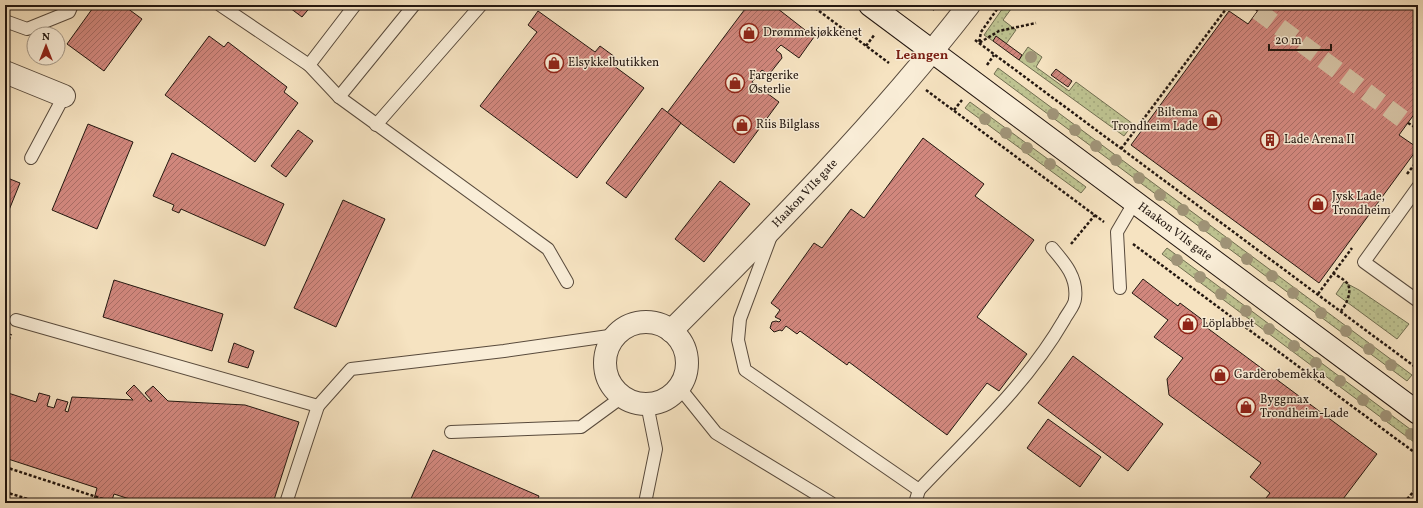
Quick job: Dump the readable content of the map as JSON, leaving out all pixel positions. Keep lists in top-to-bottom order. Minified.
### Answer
{"streets":{"street":["Haakon VIIs gate"]},"districts":["Leangen"],"places":{"shop":["Drømmekjøkkenet","Elsykkelbutikken","Fargerike Østerlie","Biltema Trondheim Lade","Riis Bilglass","Jysk Lade, Trondheim","Löplabbet","Garderobemekka","Byggmax Trondheim-Lade"],"building":["Lade Arena II"]},"scale_bar":"20 m","north":"top"}
